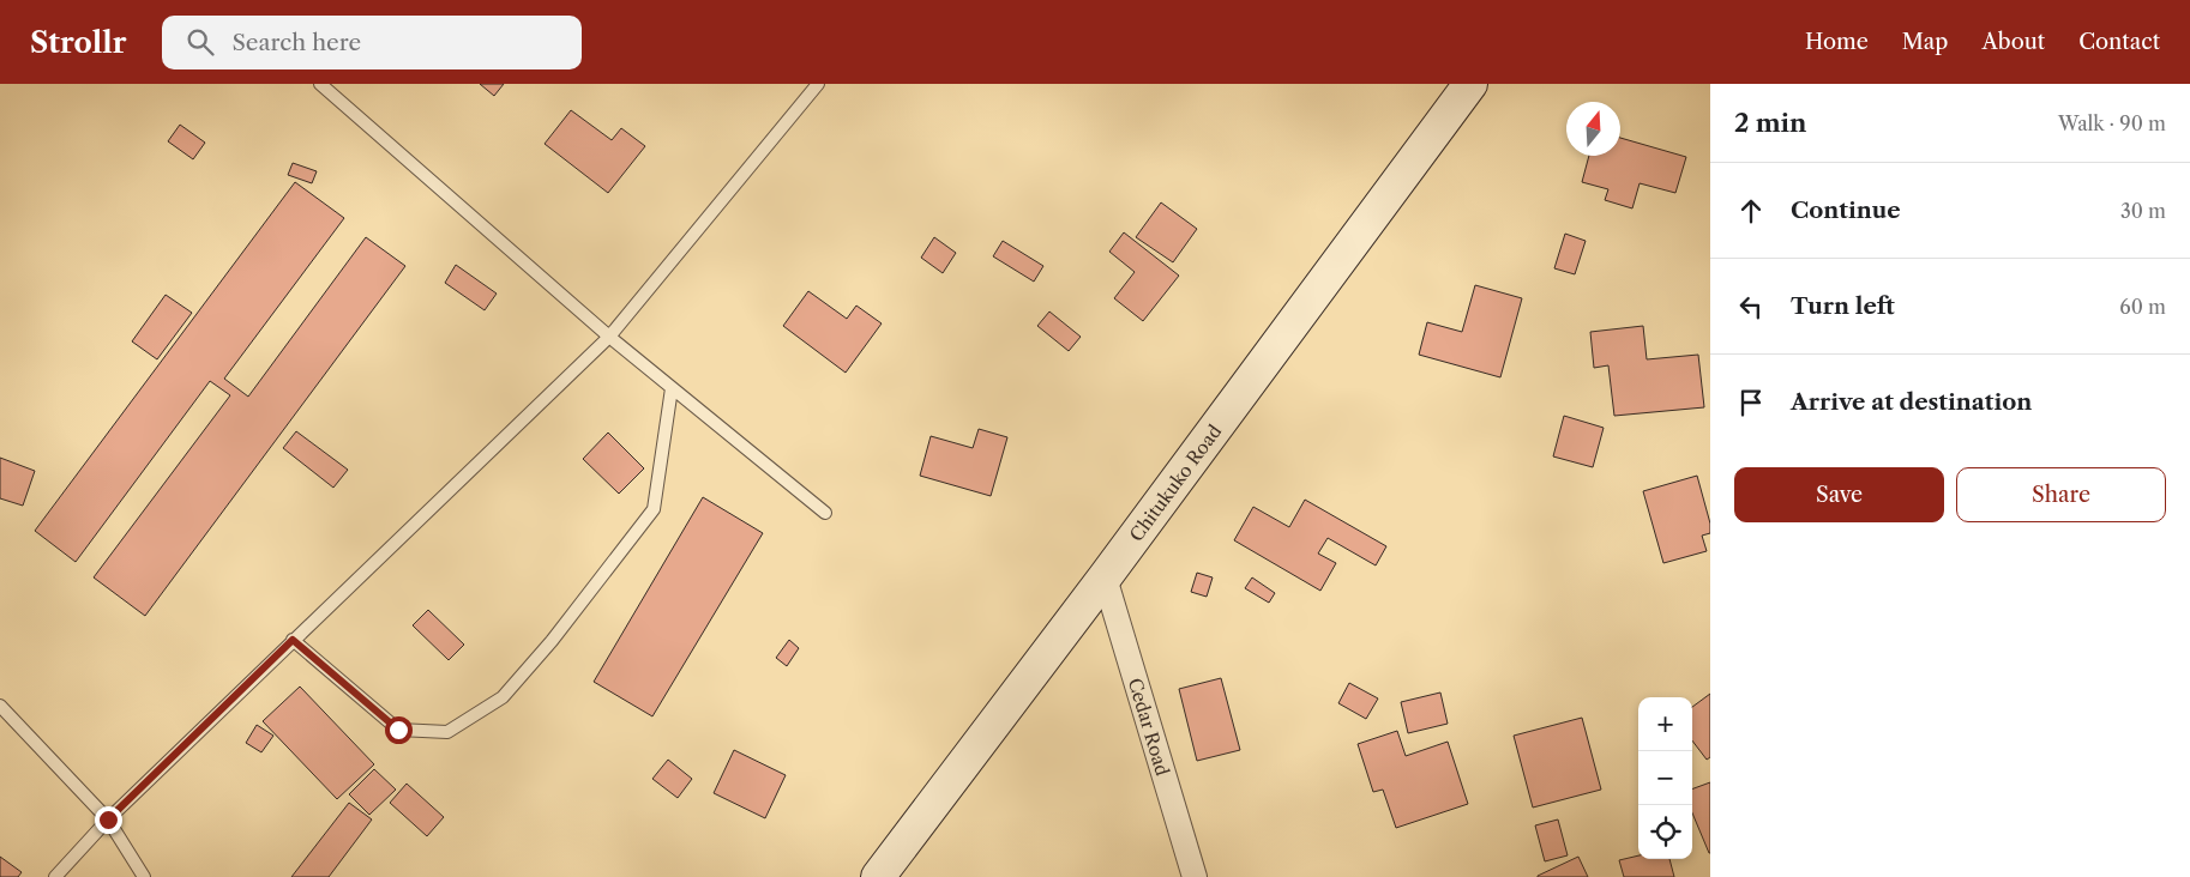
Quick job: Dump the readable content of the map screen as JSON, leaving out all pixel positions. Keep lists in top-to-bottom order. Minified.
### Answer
{"streets":{"street":["Chitukuko Road","Cedar Road"]},"crossings":[["Chitukuko Road","Cedar Road"]],"north":"top","page":{"header":"Strollr","search":"Search here","nav":["Home","Map","About","Contact"],"heading":["2 min","Walk · 90 m"],"list":[["Continue","30 m"],["Turn left","60 m"],"Arrive at destination"],"buttons":["Save","Share"],"map_buttons":["+","−"]}}
